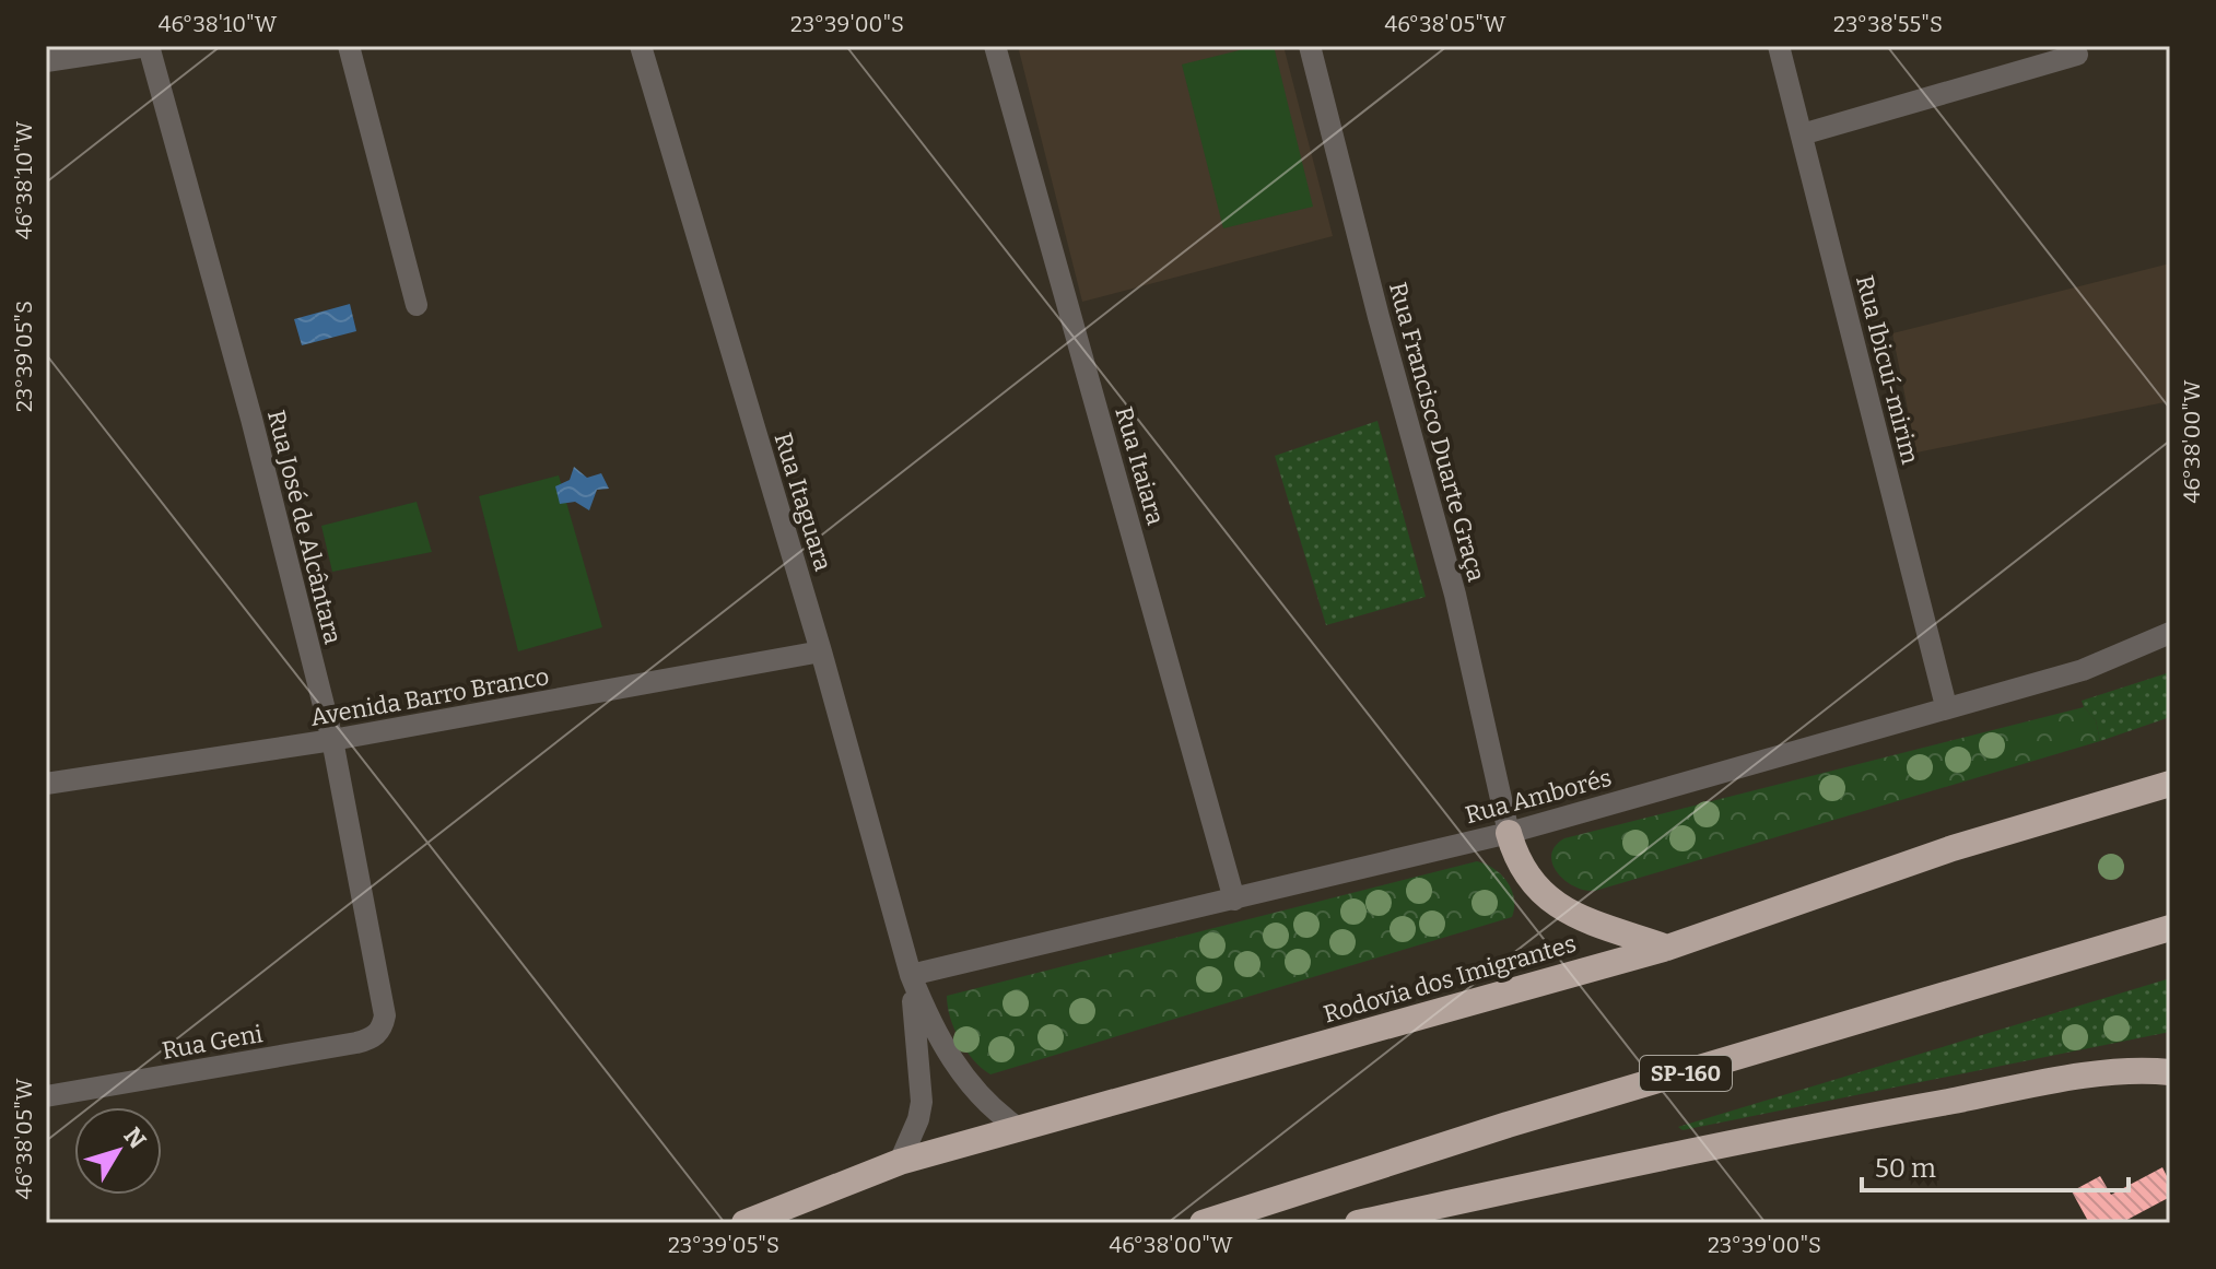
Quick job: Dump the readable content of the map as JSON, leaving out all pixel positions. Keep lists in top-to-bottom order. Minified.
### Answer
{"streets":{"highway":["Rodovia dos Imigrantes","SP-160"],"street":["Rua Ibicuí-mirim","Rua Francisco Duarte Graça","Rua Itaiara","Rua Itaguara","Rua José de Alcântara","Avenida Barro Branco","Rua Amborés","Rua Geni"]},"crossings":[["Rua Ibicuí-mirim","Rua Amborés"],["Rua Francisco Duarte Graça","Rua Amborés"],["Rua Itaiara","Rua Amborés"],["Rua Itaguara","Avenida Barro Branco"],["Rua Itaguara","Rua Amborés"],["Rua Itaguara","Rodovia dos Imigrantes"],["Rua José de Alcântara","Avenida Barro Branco"],["Rua José de Alcântara","Rua Geni"]],"scale_bar":"50 m","north":"top right","coordinates":["46°38'10\"W","23°39'00\"S","46°38'05\"W","23°38'55\"S","23°39'05\"S","46°38'00\"W"]}
